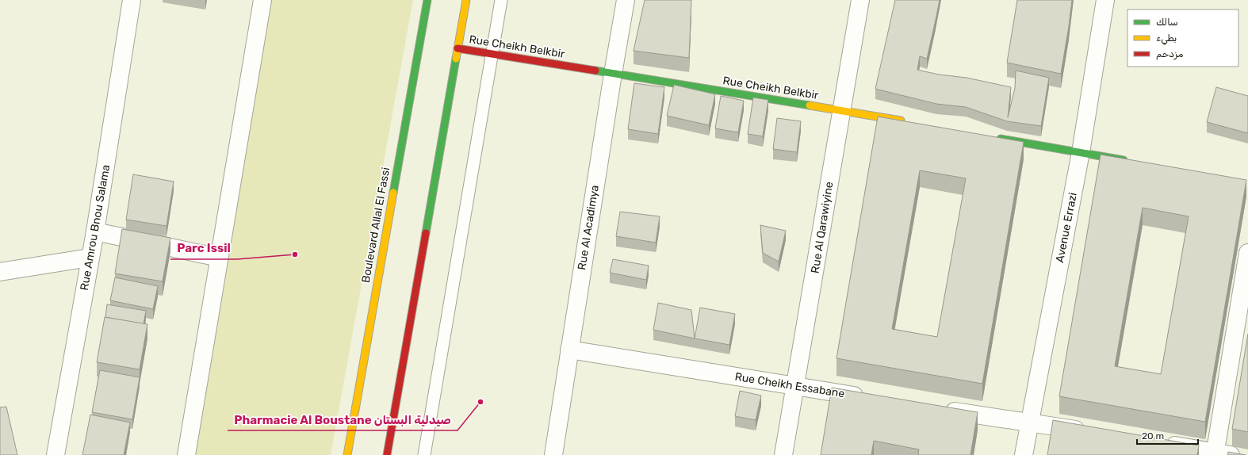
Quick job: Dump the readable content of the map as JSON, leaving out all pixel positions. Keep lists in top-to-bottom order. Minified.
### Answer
{"streets":{"main road":["Rue Cheikh Belkbir","Boulevard Allal El Fassi"],"street":["Rue Amrou Bnou Salama","Rue Al Acadimya","Rue Al Qarawiyine","Avenue Errazi","Rue Cheikh Essabane"]},"crossings":[["Rue Cheikh Belkbir","Rue Al Acadimya"],["Rue Cheikh Belkbir","Rue Al Qarawiyine"],["Rue Al Acadimya","Rue Cheikh Essabane"],["Rue Al Qarawiyine","Rue Cheikh Essabane"]],"places":["Parc Issil","Pharmacie Al Boustane صيدلية البستان"],"legend":["سالك","بطيء","مزدحم"],"scale_bar":"20 m"}
